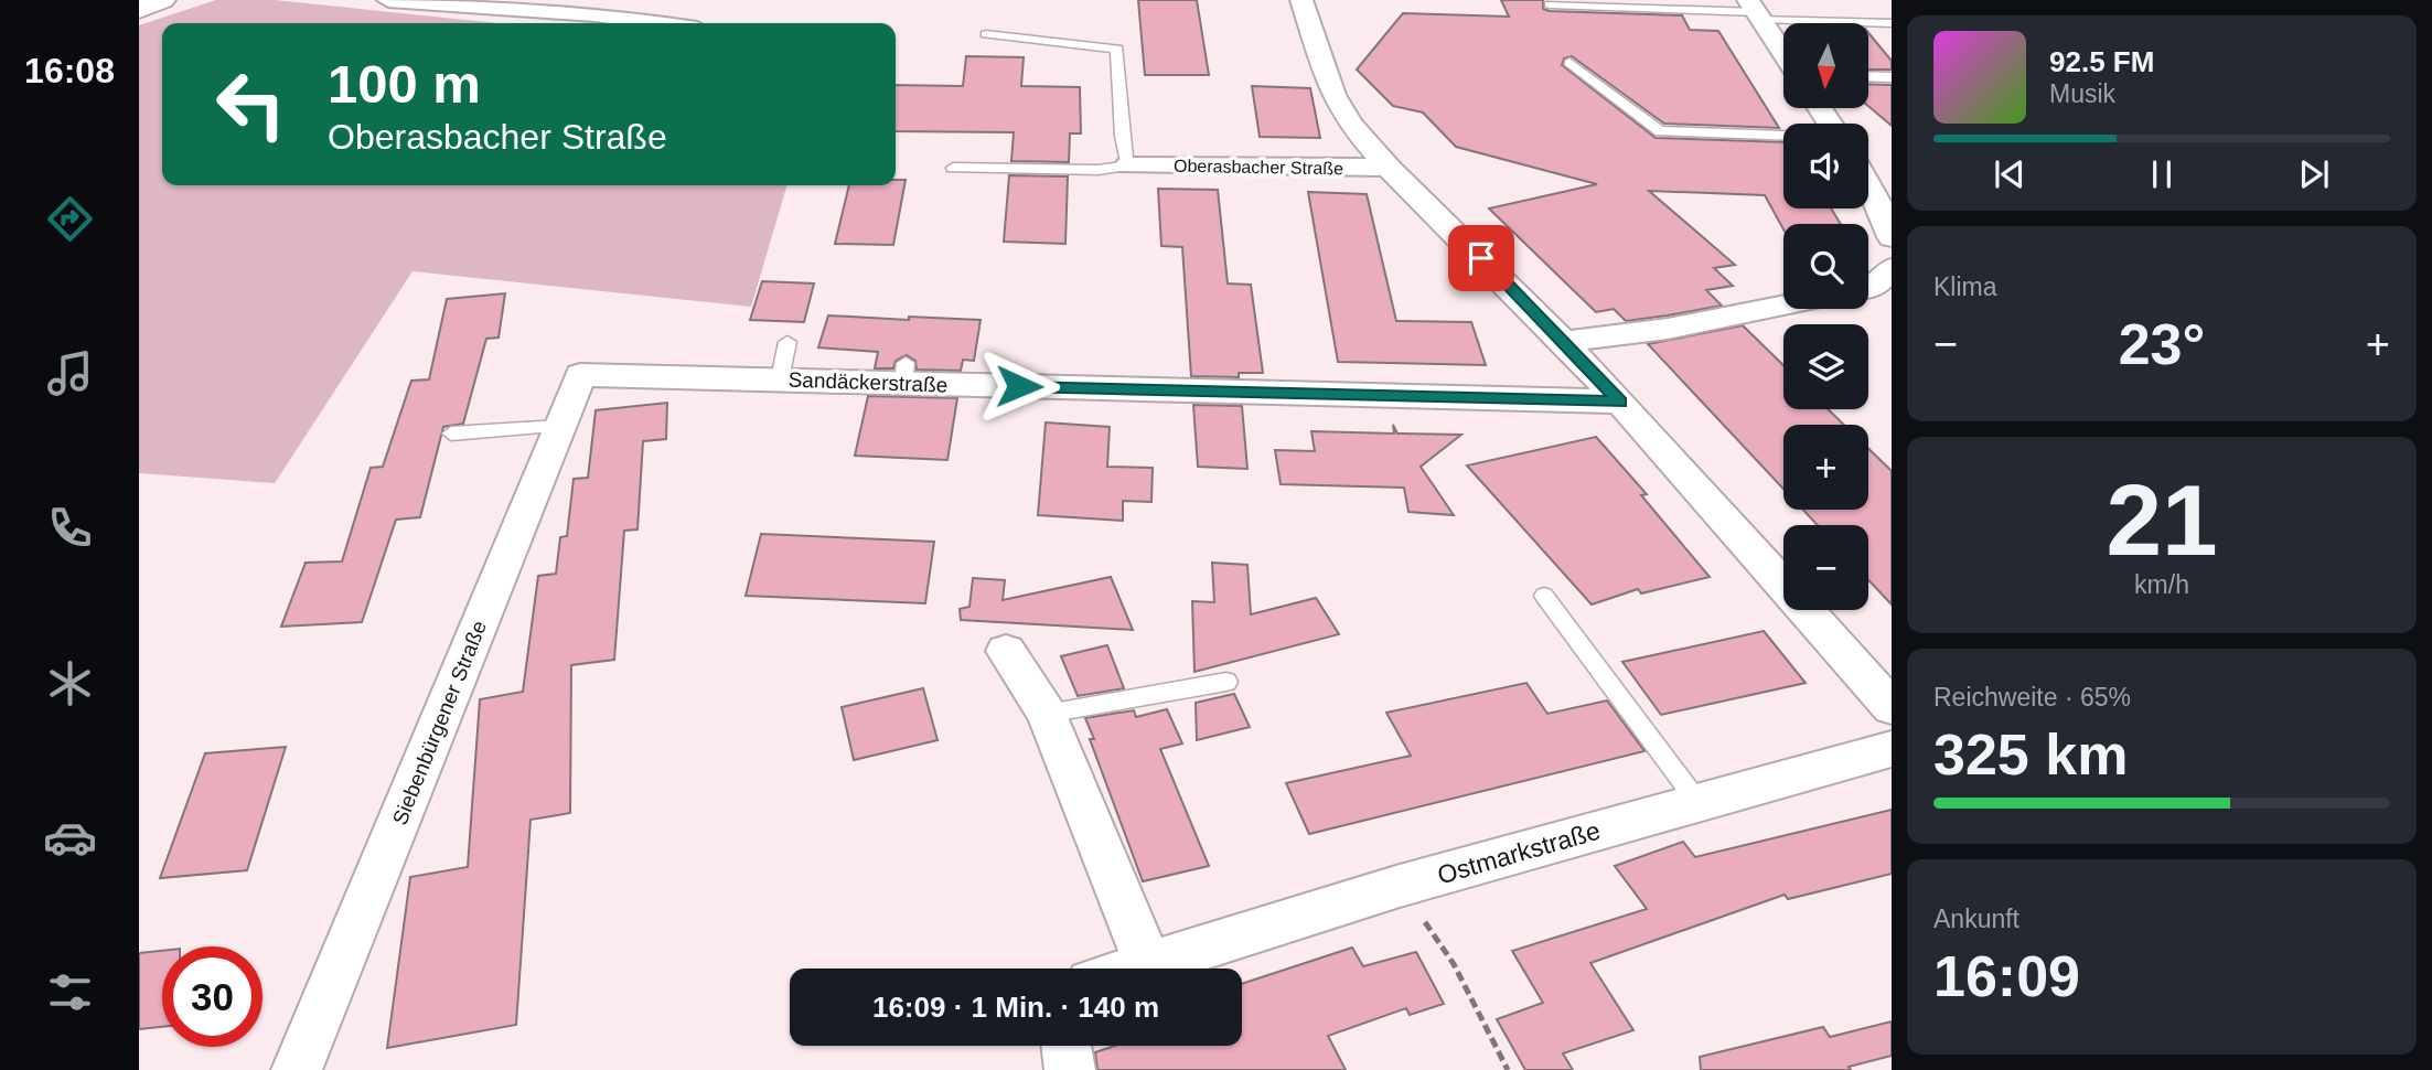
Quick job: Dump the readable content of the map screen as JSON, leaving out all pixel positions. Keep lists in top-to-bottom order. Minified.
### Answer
{"streets":{"street":["Oberasbacher Straße","Sandäckerstraße","Siebenbürgener Straße","Ostmarkstraße"]},"crossings":[["Oberasbacher Straße","Sandäckerstraße"],["Sandäckerstraße","Siebenbürgener Straße"]],"north":"bottom","page":{"tabs":"16:08","map_buttons":["+","−"],"turn":["100 m","Oberasbacher Straße"],"song":["92.5 FM","Musik"],"tile":["Klima",["21","km/h"],["Reichweite · 65%","325 km"],["Ankunft","16:09"]],"heat":["−","23°","+"],"limit":"30","trip":"16:09 · 1 Min. · 140 m"}}
